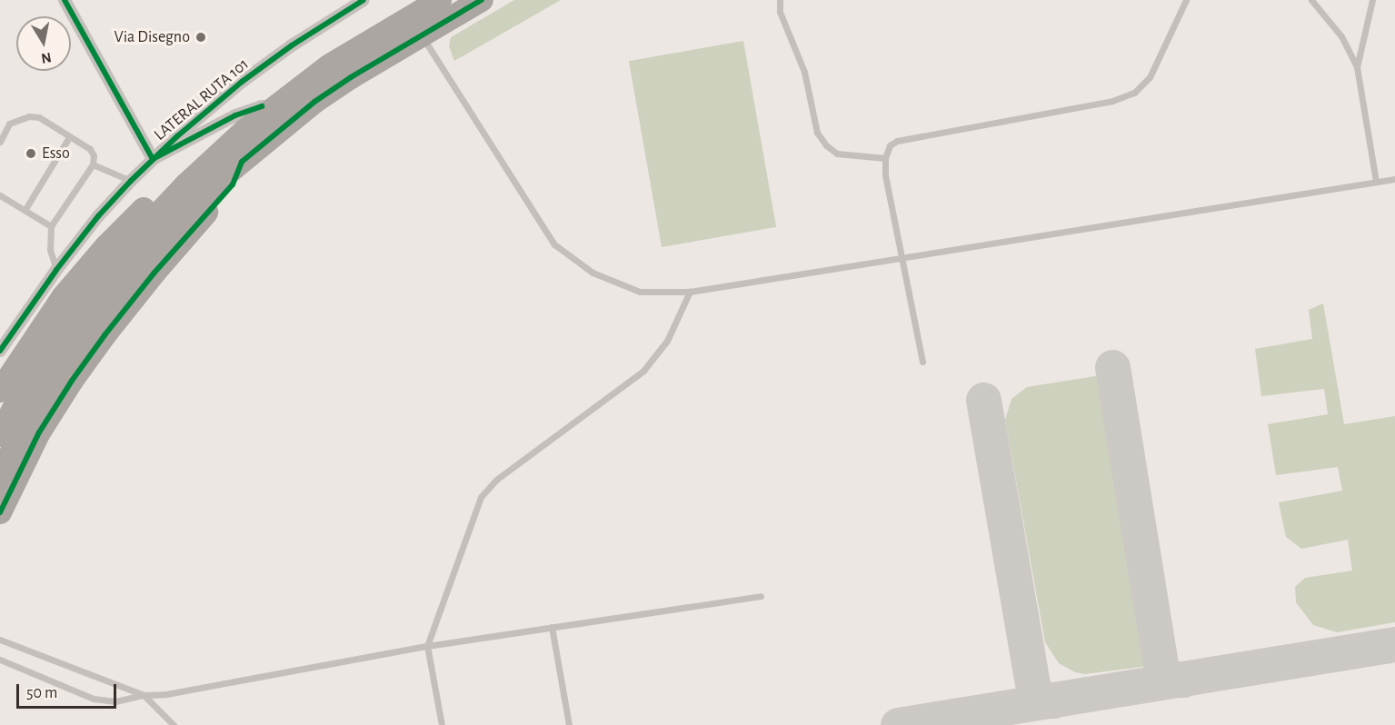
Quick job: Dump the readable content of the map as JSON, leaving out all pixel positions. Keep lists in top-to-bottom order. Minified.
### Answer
{"streets":{"street":["LATERAL RUTA 101"]},"places":["Via Disegno","Esso"],"scale_bar":"50 m","north":"bottom"}
